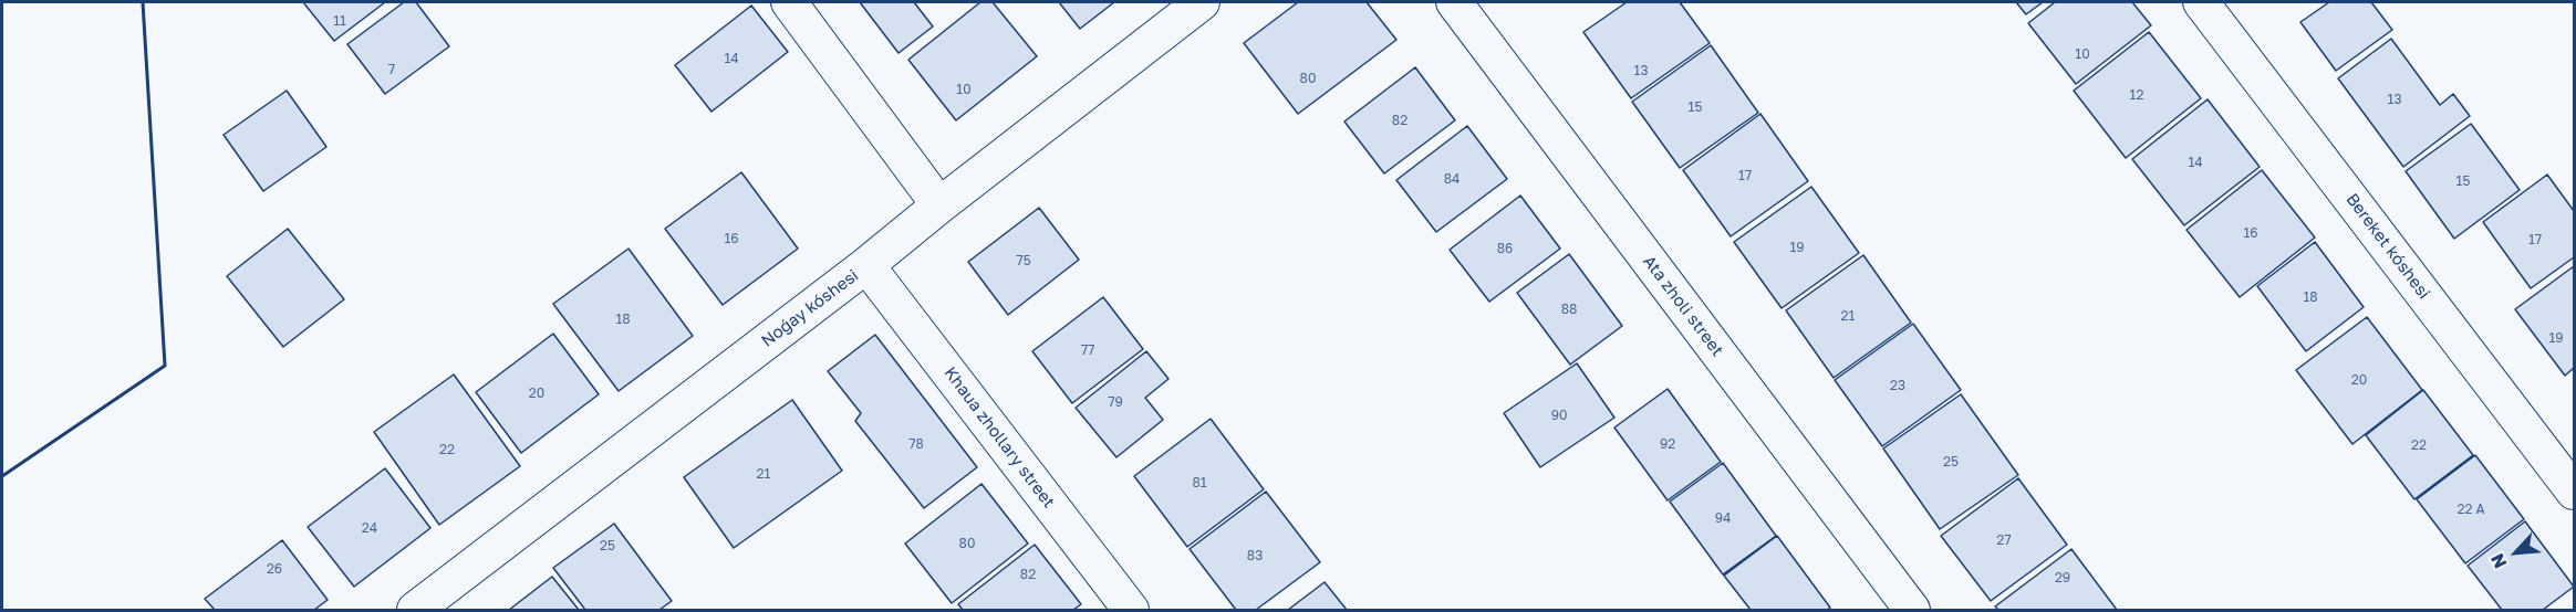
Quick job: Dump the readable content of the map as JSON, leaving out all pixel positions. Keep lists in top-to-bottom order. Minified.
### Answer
{"streets":{"street":["Bereket kóshesi","Ata zholi street","Noǵay kóshesi","Khaua zhollary street"]},"crossings":[["Noǵay kóshesi","Khaua zhollary street"]],"house_numbers":["11","10","14","7","13","80","10","12","13","15","82","14","17","84","15","16","16","17","19","86","75","18","88","21","18","19","77","20","23","20","79","90","78","92","22","22","25","21","81","22 А","94","24","27","80","25","83","26","82","29"],"north":"bottom left"}
